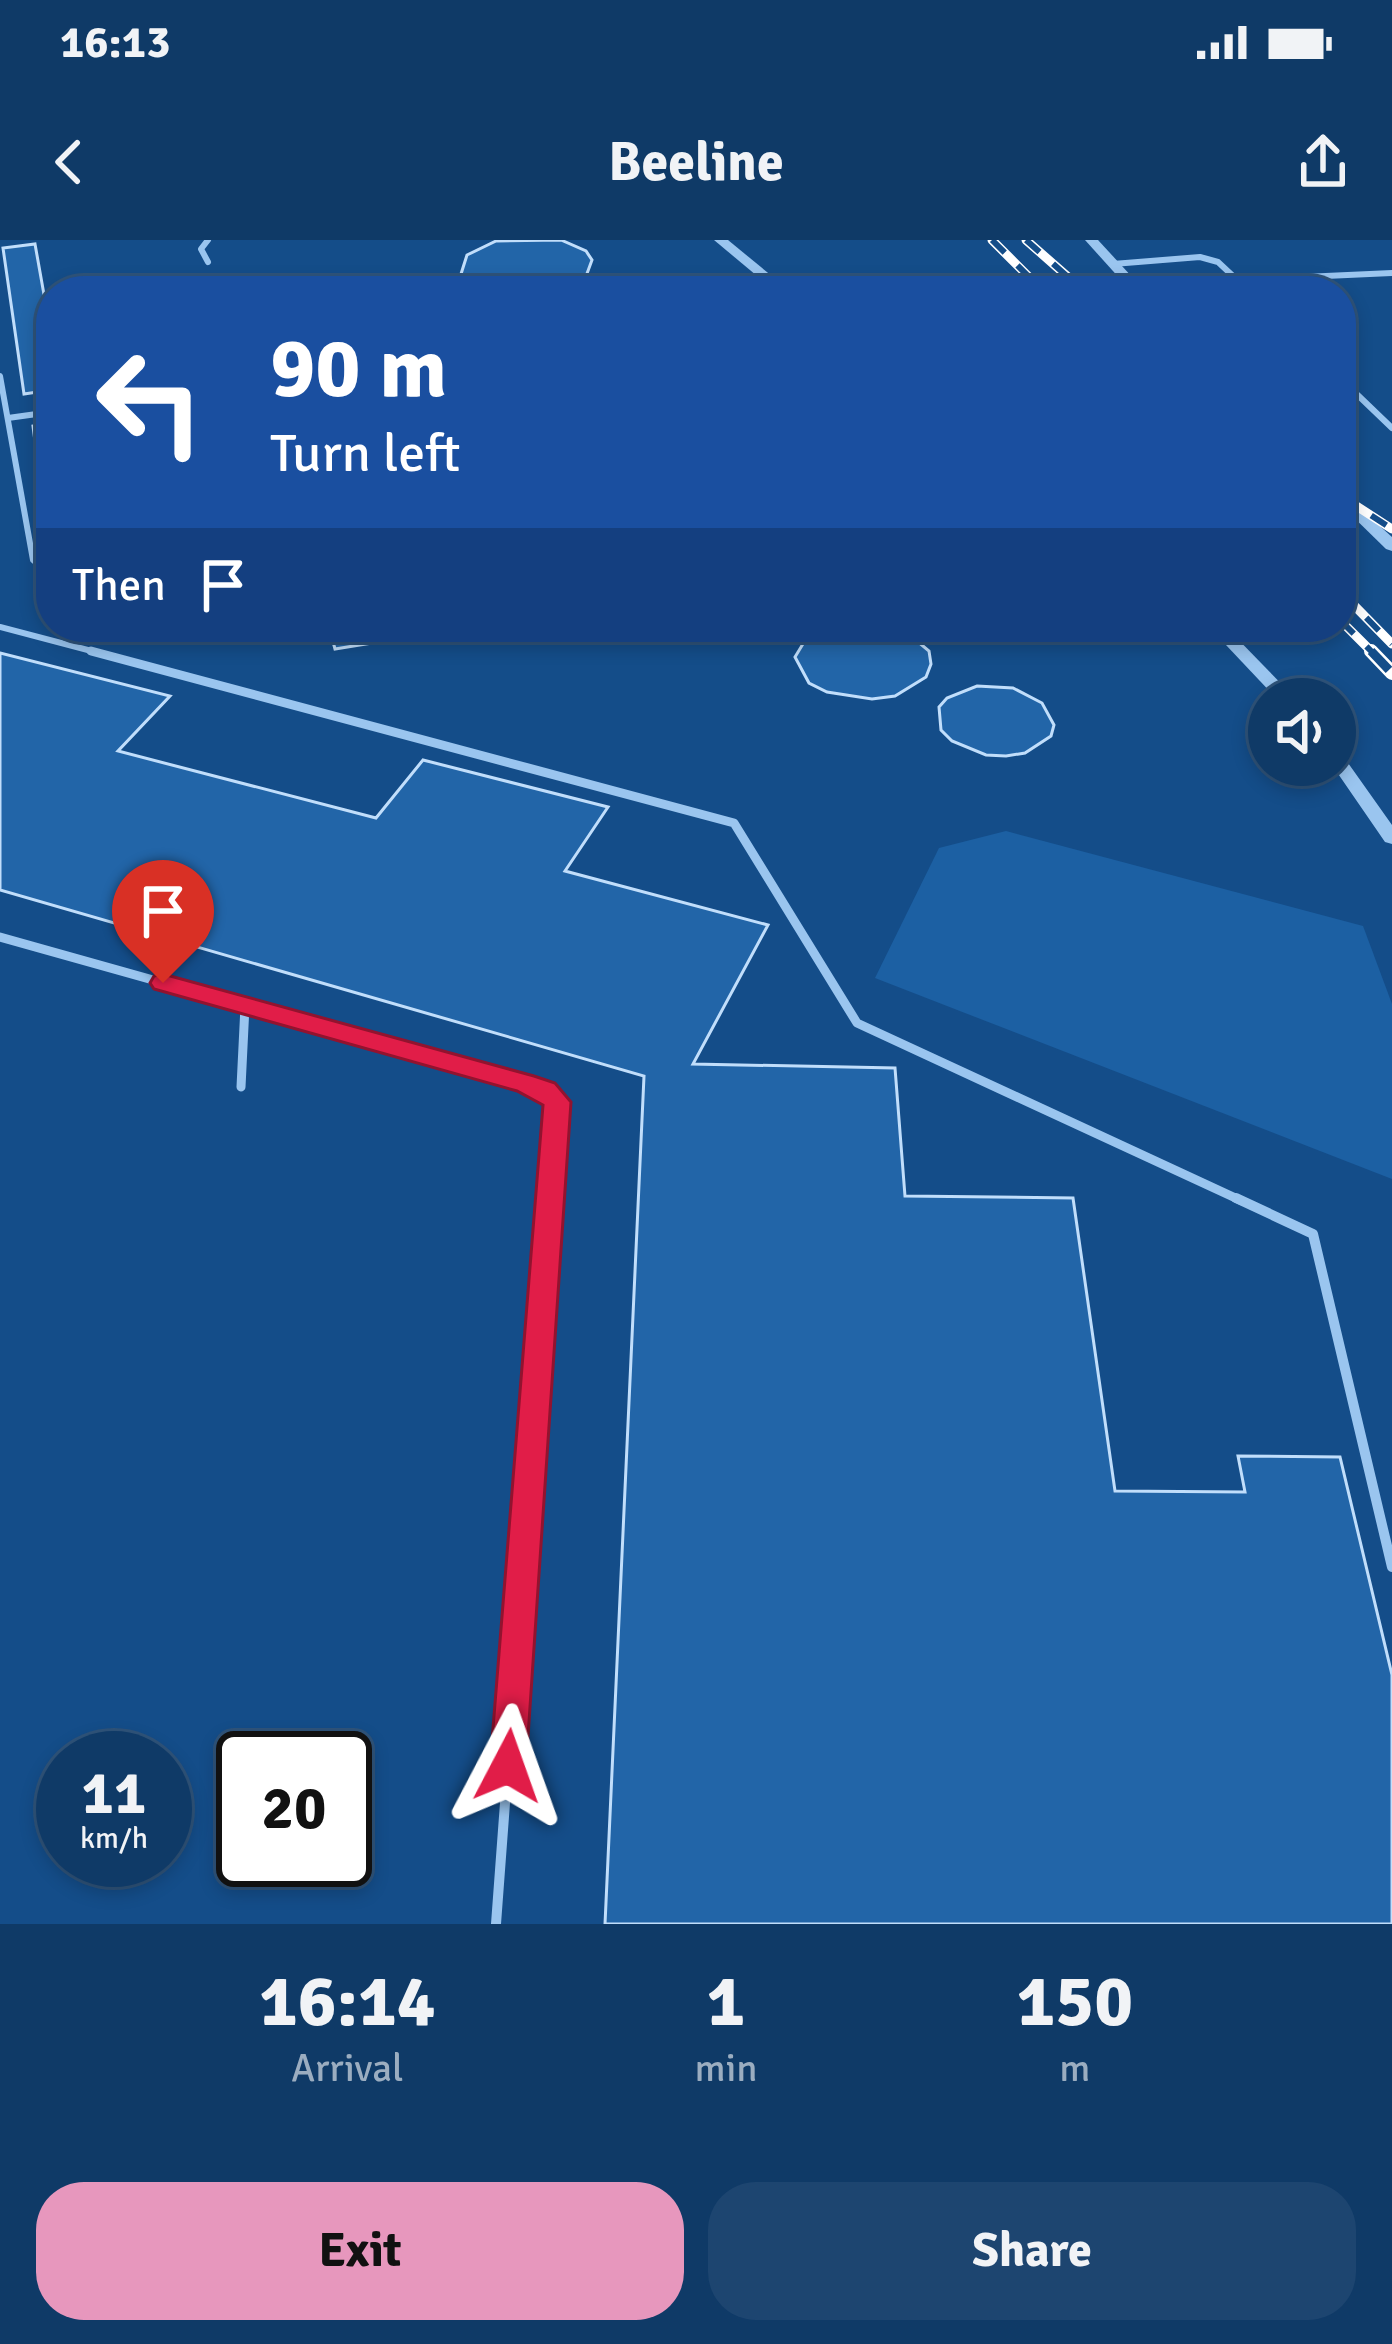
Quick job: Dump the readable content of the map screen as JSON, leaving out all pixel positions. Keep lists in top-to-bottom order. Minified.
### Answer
{"page":{"status":"16:13","header":"Beeline","turn":["90 m","Turn left"],"then":"Then","speed":"11 km/h","limit":"20","eta":["16:14","Arrival","1","min","150","m"],"buttons":["Exit","Share"]}}
